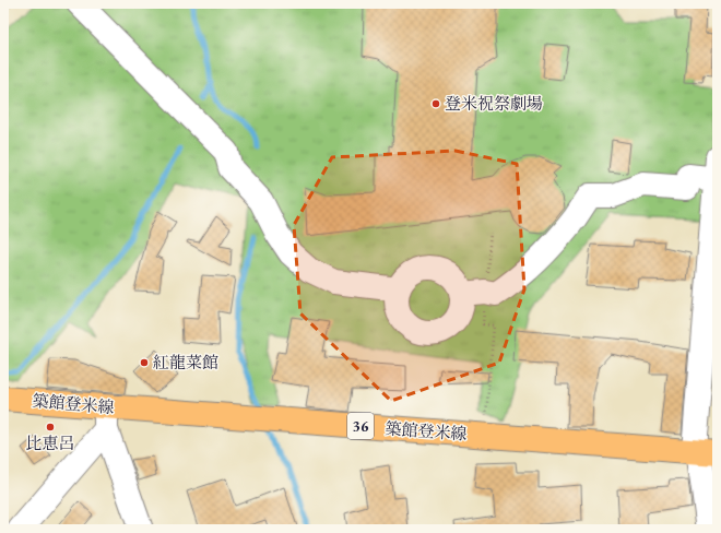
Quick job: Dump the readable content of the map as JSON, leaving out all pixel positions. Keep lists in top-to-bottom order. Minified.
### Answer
{"streets":{"main road":["築館登米線","36"]},"places":["登米祝祭劇場","紅龍菜館","比恵呂"]}
